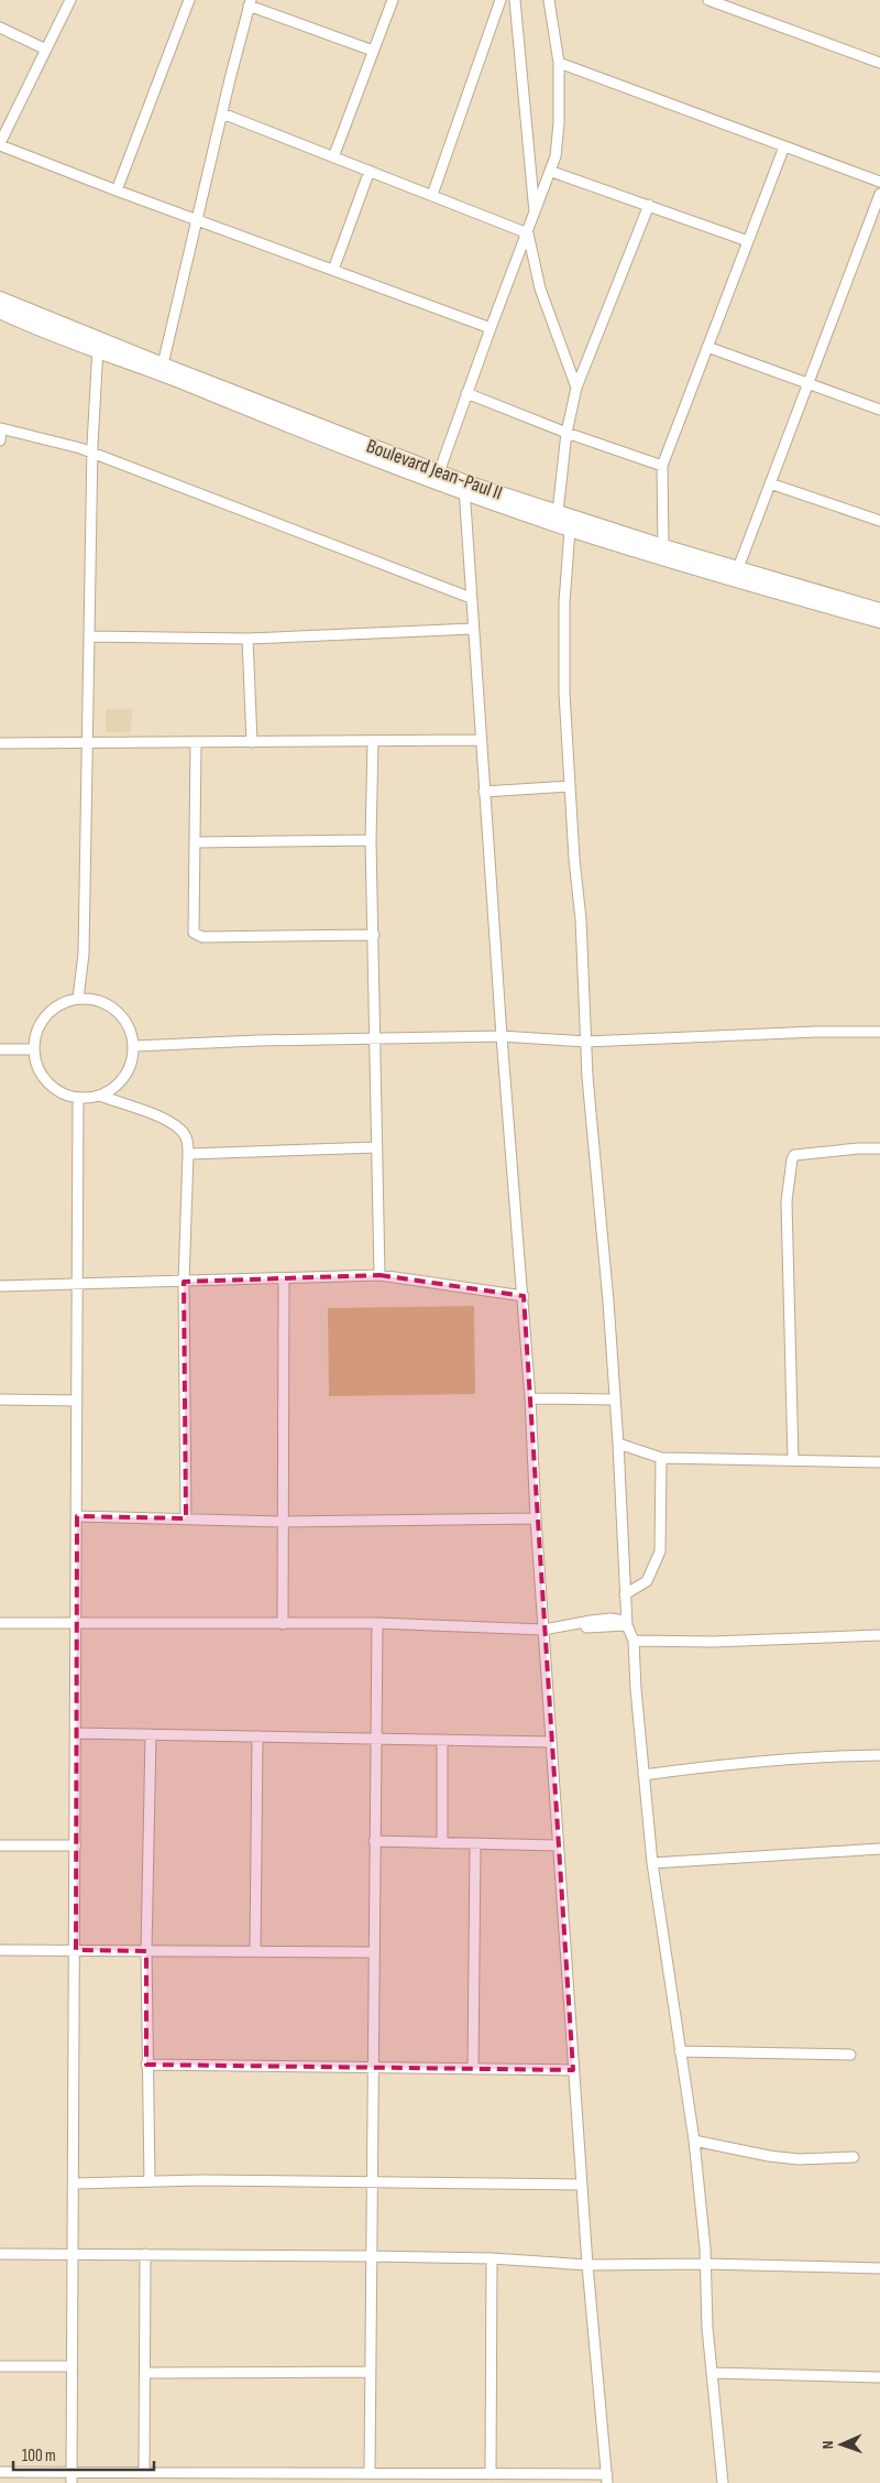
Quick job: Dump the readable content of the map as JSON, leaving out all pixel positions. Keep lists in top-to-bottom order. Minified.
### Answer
{"streets":{"main road":["Boulevard Jean-Paul II"]},"scale_bar":"100 m","north":"left"}
